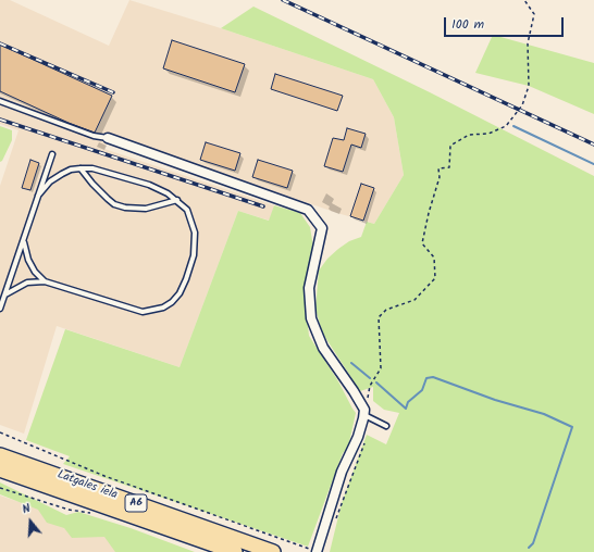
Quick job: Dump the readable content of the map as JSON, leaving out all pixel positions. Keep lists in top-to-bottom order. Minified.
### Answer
{"streets":{"highway":["Latgales iela","A6"]},"scale_bar":"100 m","north":"top"}
